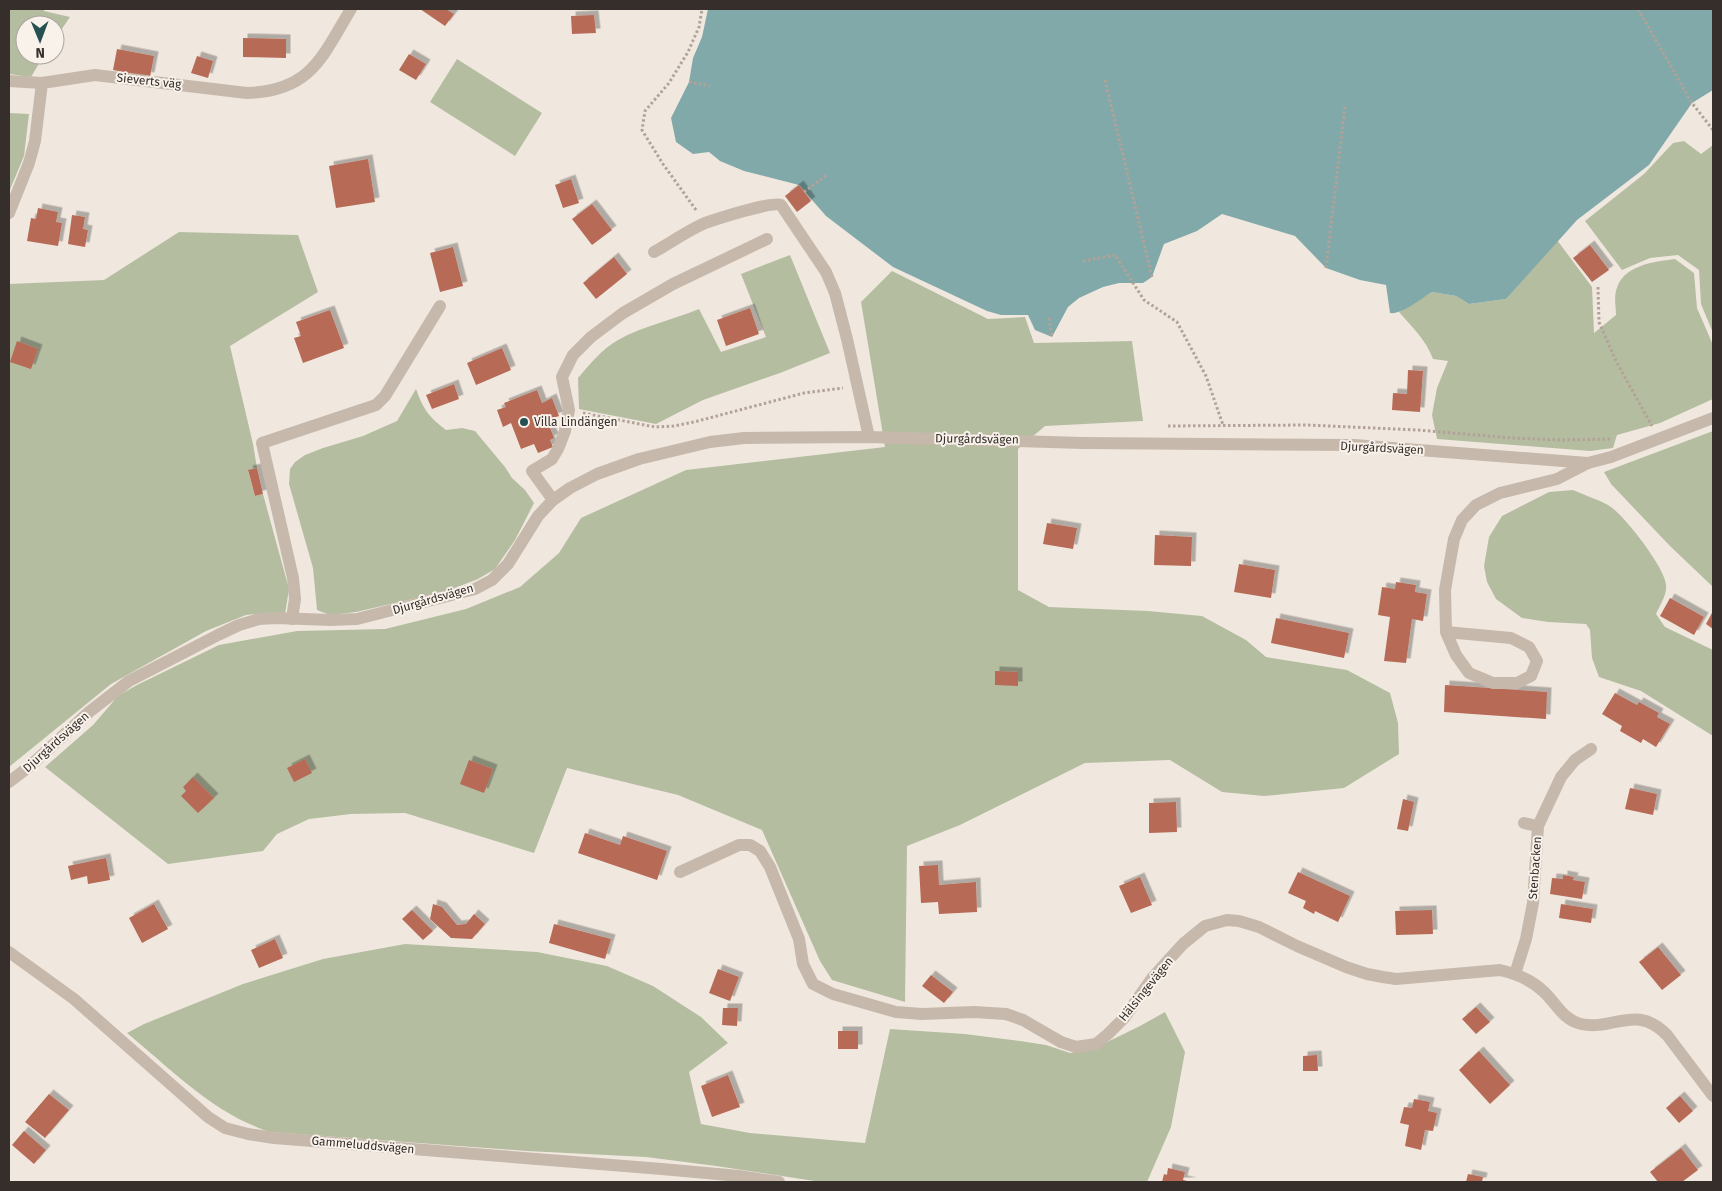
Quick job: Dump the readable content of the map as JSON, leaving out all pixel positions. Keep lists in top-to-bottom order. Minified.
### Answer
{"streets":{"street":["Sieverts väg","Djurgårdsvägen","Stenbacken","Hälsingevägen","Gammeluddsvägen"]},"crossings":[["Stenbacken","Hälsingevägen"]],"places":["Villa Lindängen"],"north":"bottom"}
